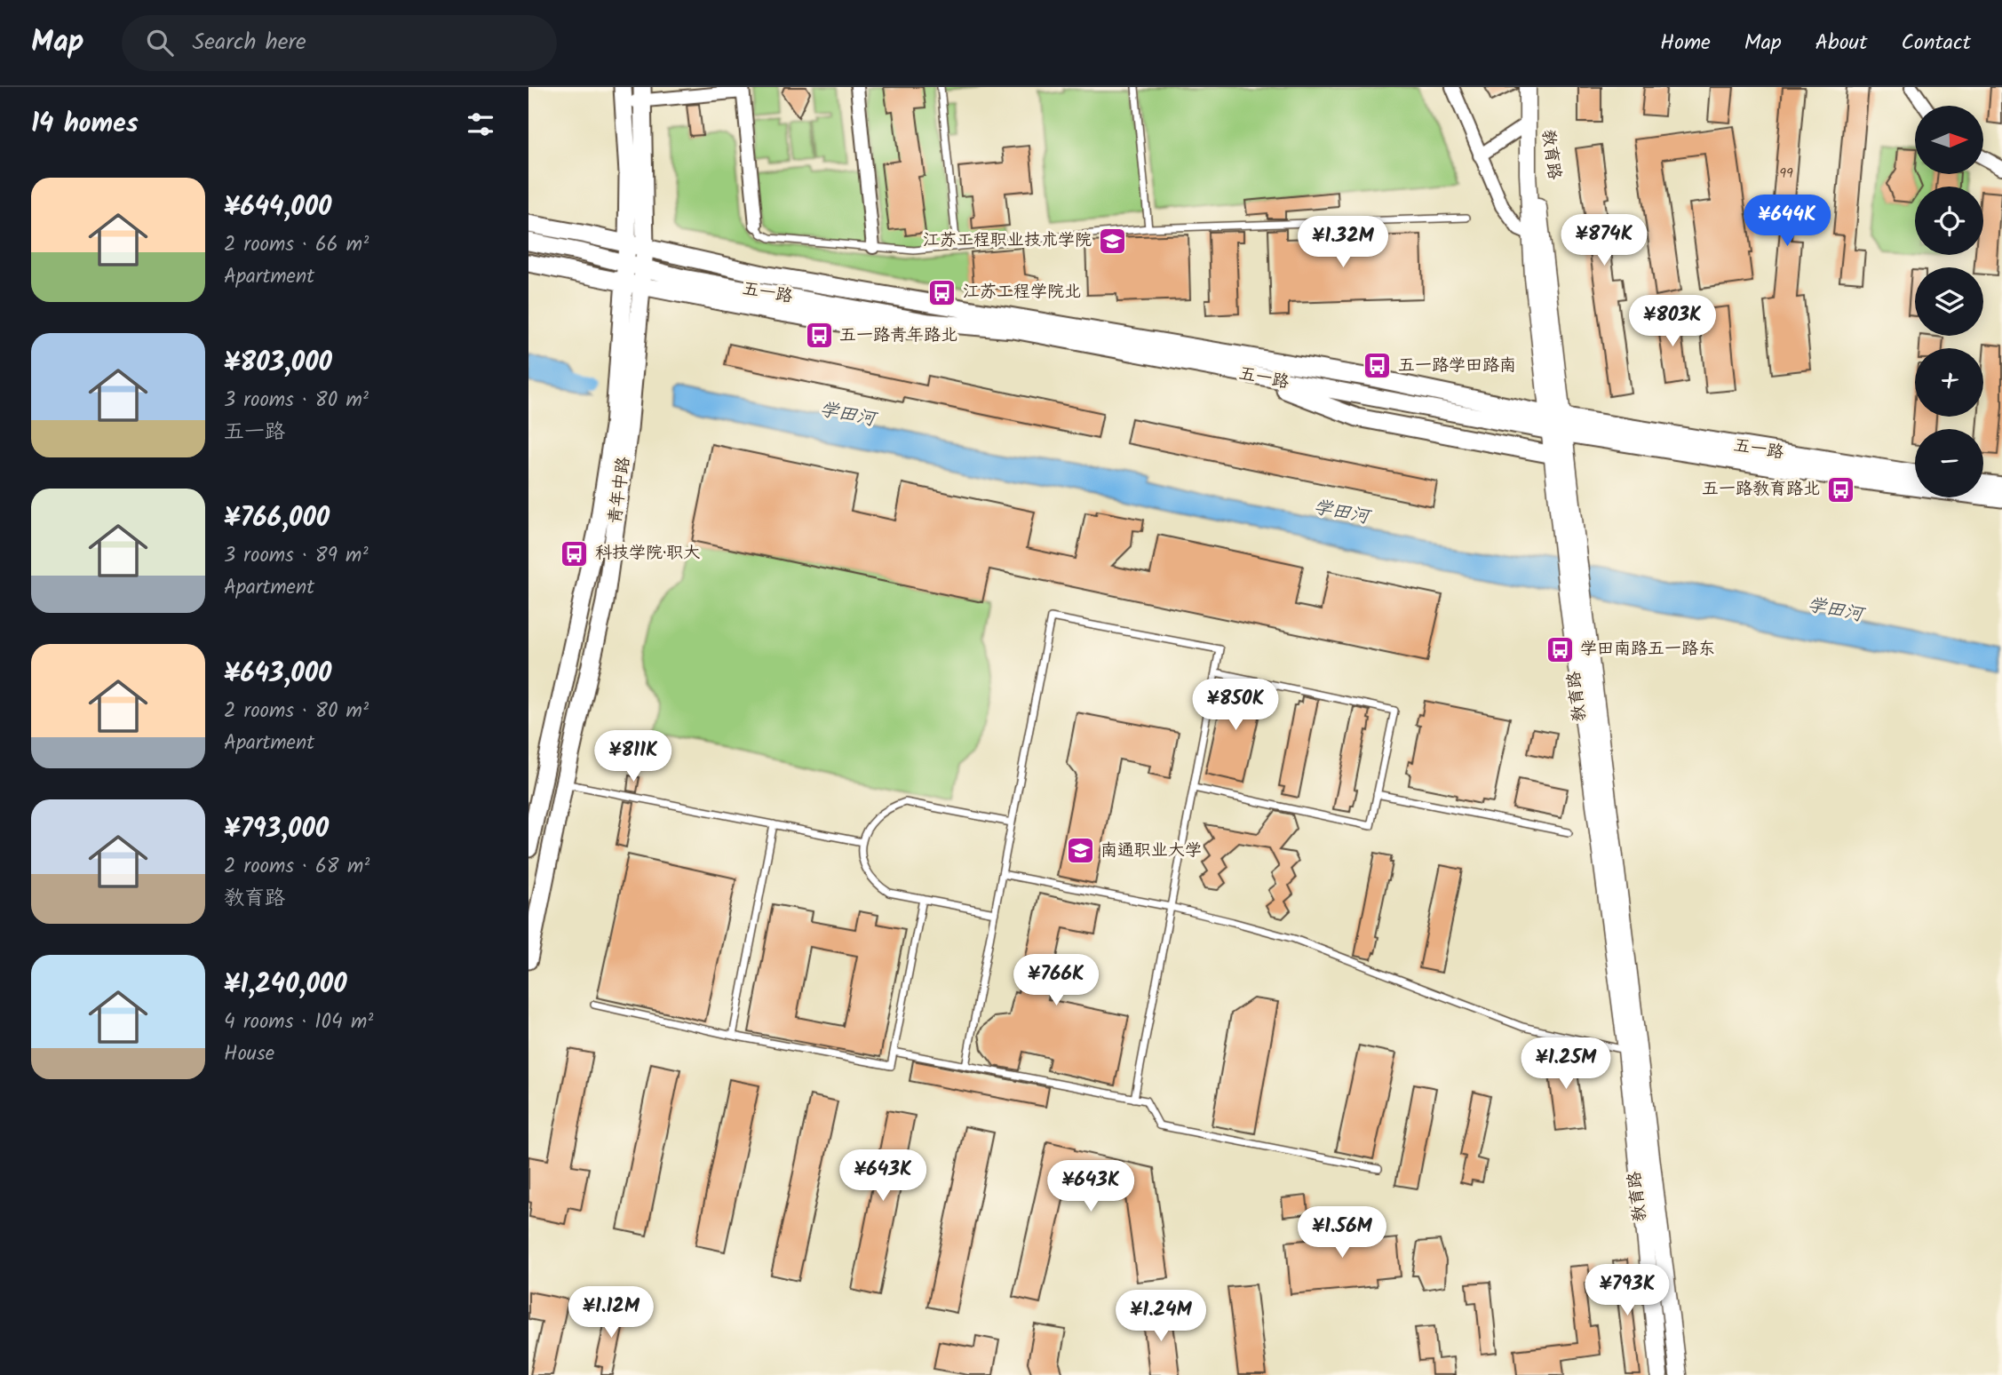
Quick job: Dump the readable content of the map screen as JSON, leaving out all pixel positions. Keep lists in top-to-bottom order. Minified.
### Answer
{"streets":{"main road":["五一路","青年中路"],"street":["教育路"]},"crossings":[["教育路","五一路"],["五一路","青年中路"]],"water":["学田河"],"places":{"school or university":["江苏工程职业技术学院","南通职业大学"],"bus stop":["江苏工程学院北","五一路青年路北","五一路学田路南","五一路教育路北","科技学院·职大","学田南路五一路东"]},"house_numbers":["99"],"north":"right","page":{"header":"Map","search":"Search here","nav":["Home","Map","About","Contact"],"heading":"14 homes","map_buttons":["+","−"],"list":[{"name":"¥644,000","note":"2 rooms · 66 m² · Apartment"},{"name":"¥803,000","note":"3 rooms · 80 m² · 五一路"},{"name":"¥766,000","note":"3 rooms · 89 m² · Apartment"},{"name":"¥643,000","note":"2 rooms · 80 m² · Apartment"},{"name":"¥793,000","note":"2 rooms · 68 m² · 教育路"},{"name":"¥1,240,000","note":"4 rooms · 104 m² · House"}],"price":["¥644K","¥874K","¥1.32M","¥803K","¥850K","¥811K","¥766K","¥1.25M","¥643K","¥643K","¥1.56M","¥793K","¥1.12M","¥1.24M"]}}
